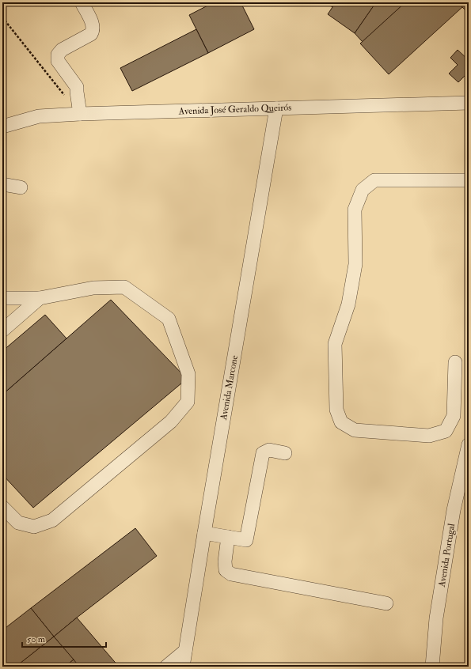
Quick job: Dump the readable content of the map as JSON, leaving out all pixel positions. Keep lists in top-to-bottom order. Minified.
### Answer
{"streets":{"street":["Avenida José Geraldo Queirós","Avenida Marcone","Avenida Portugal"]},"crossings":[["Avenida José Geraldo Queirós","Avenida Marcone"]],"scale_bar":"50 m"}
